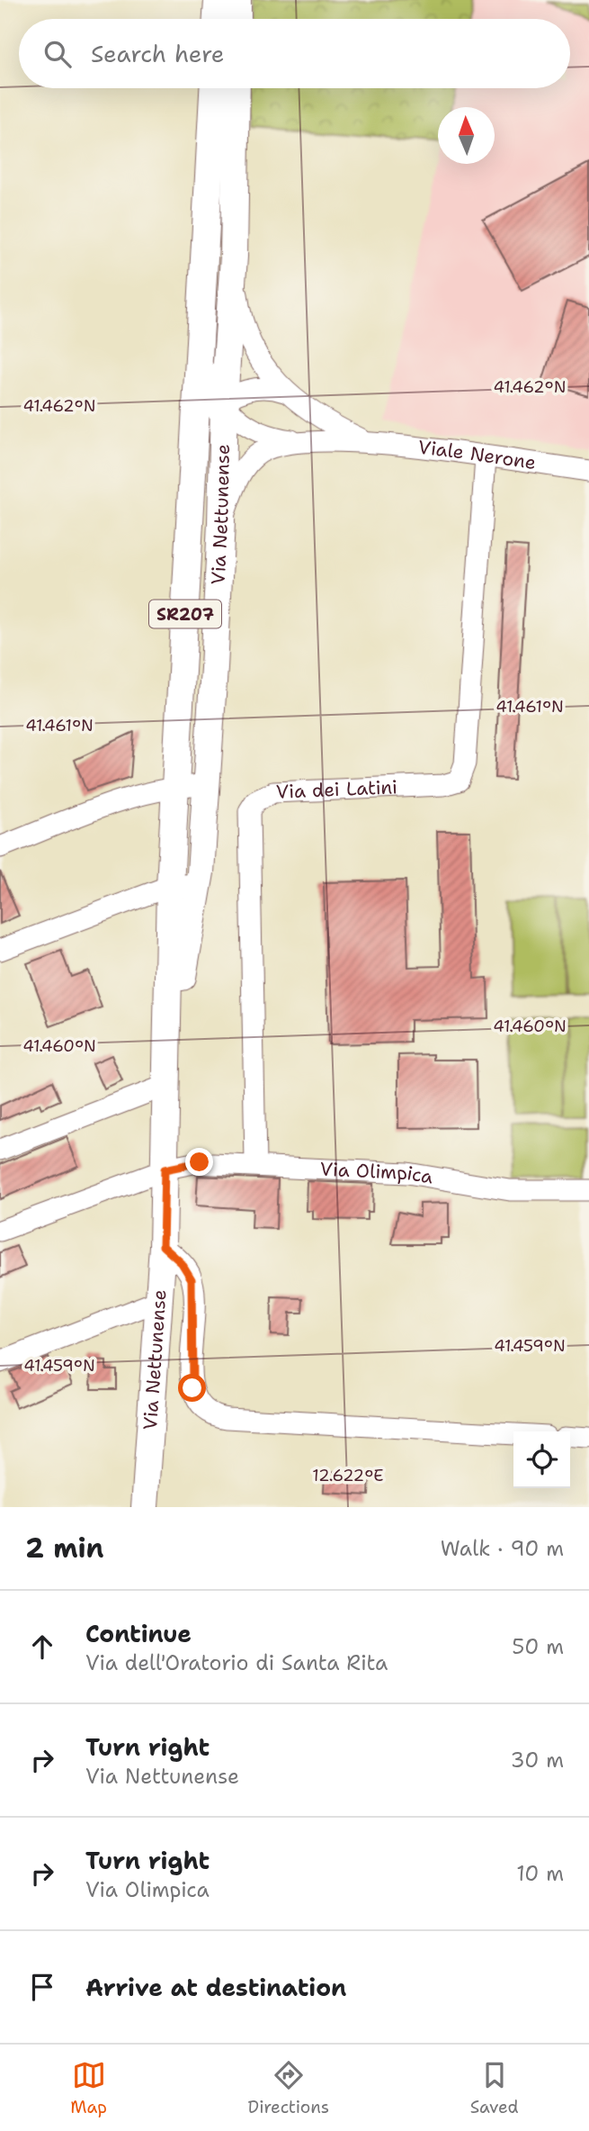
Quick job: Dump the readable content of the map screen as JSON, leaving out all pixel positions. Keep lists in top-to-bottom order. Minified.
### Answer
{"streets":{"main road":["Via Nettunense","SR207"],"street":["Viale Nerone","Via dei Latini","Via Olimpica"]},"crossings":[["Viale Nerone","Via Nettunense"],["Viale Nerone","Via dei Latini"],["Via Nettunense","Via Olimpica"],["Via dei Latini","Via Olimpica"]],"north":"top","page":{"search":"Search here","heading":["2 min","Walk · 90 m"],"list":[["Continue","Via dell'Oratorio di Santa Rita","50 m"],["Turn right","Via Nettunense","30 m"],["Turn right","Via Olimpica","10 m"],"Arrive at destination"],"nav":["Map","Directions","Saved"]},"coordinates":["41.462°N","41.461°N","41.460°N","41.459°N","12.622°E"]}
